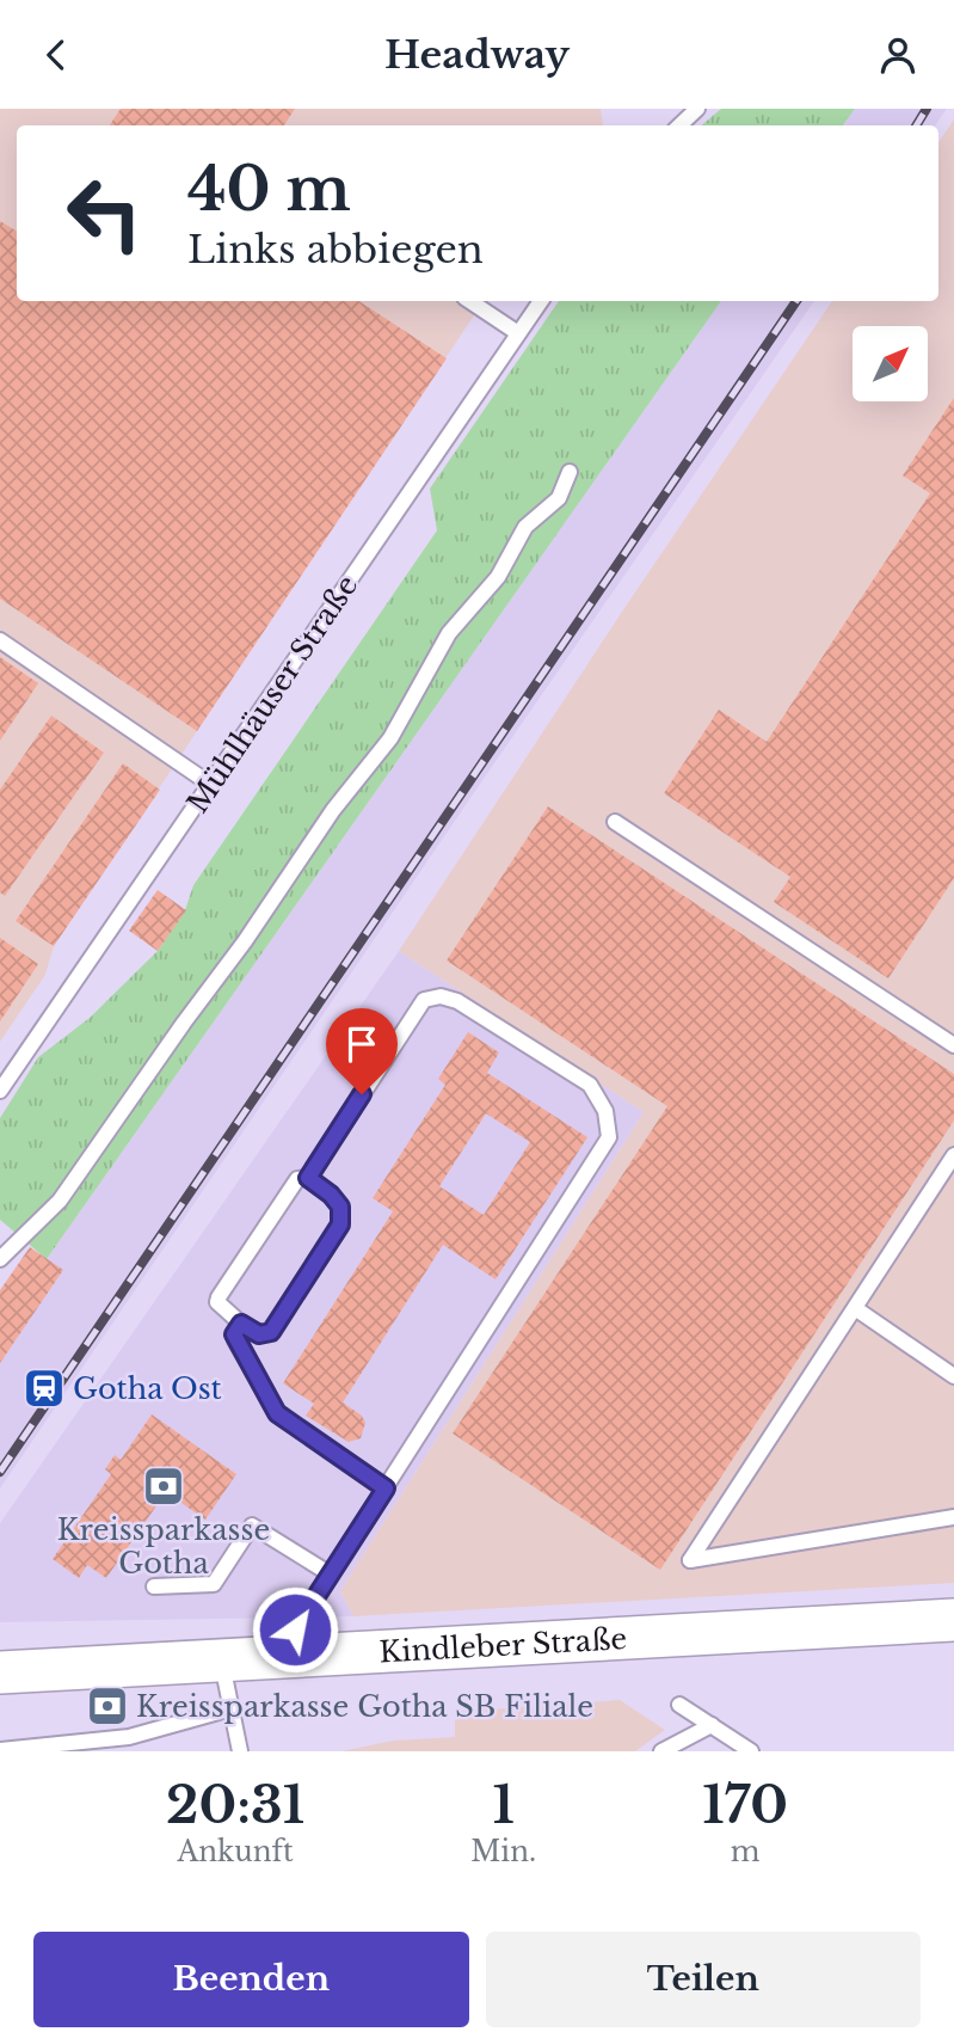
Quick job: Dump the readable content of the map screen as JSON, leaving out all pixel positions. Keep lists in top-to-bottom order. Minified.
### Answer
{"streets":{"main road":["Kindleber Straße"],"lane":["Mühlhäuser Straße"]},"places":{"station":["Gotha Ost"],"bank":["Kreissparkasse Gotha","Kreissparkasse Gotha SB Filiale"]},"north":"top right","page":{"header":"Headway","turn":["40 m","Links abbiegen"],"eta":["20:31","Ankunft","1","Min.","170","m"],"buttons":["Beenden","Teilen"]}}
